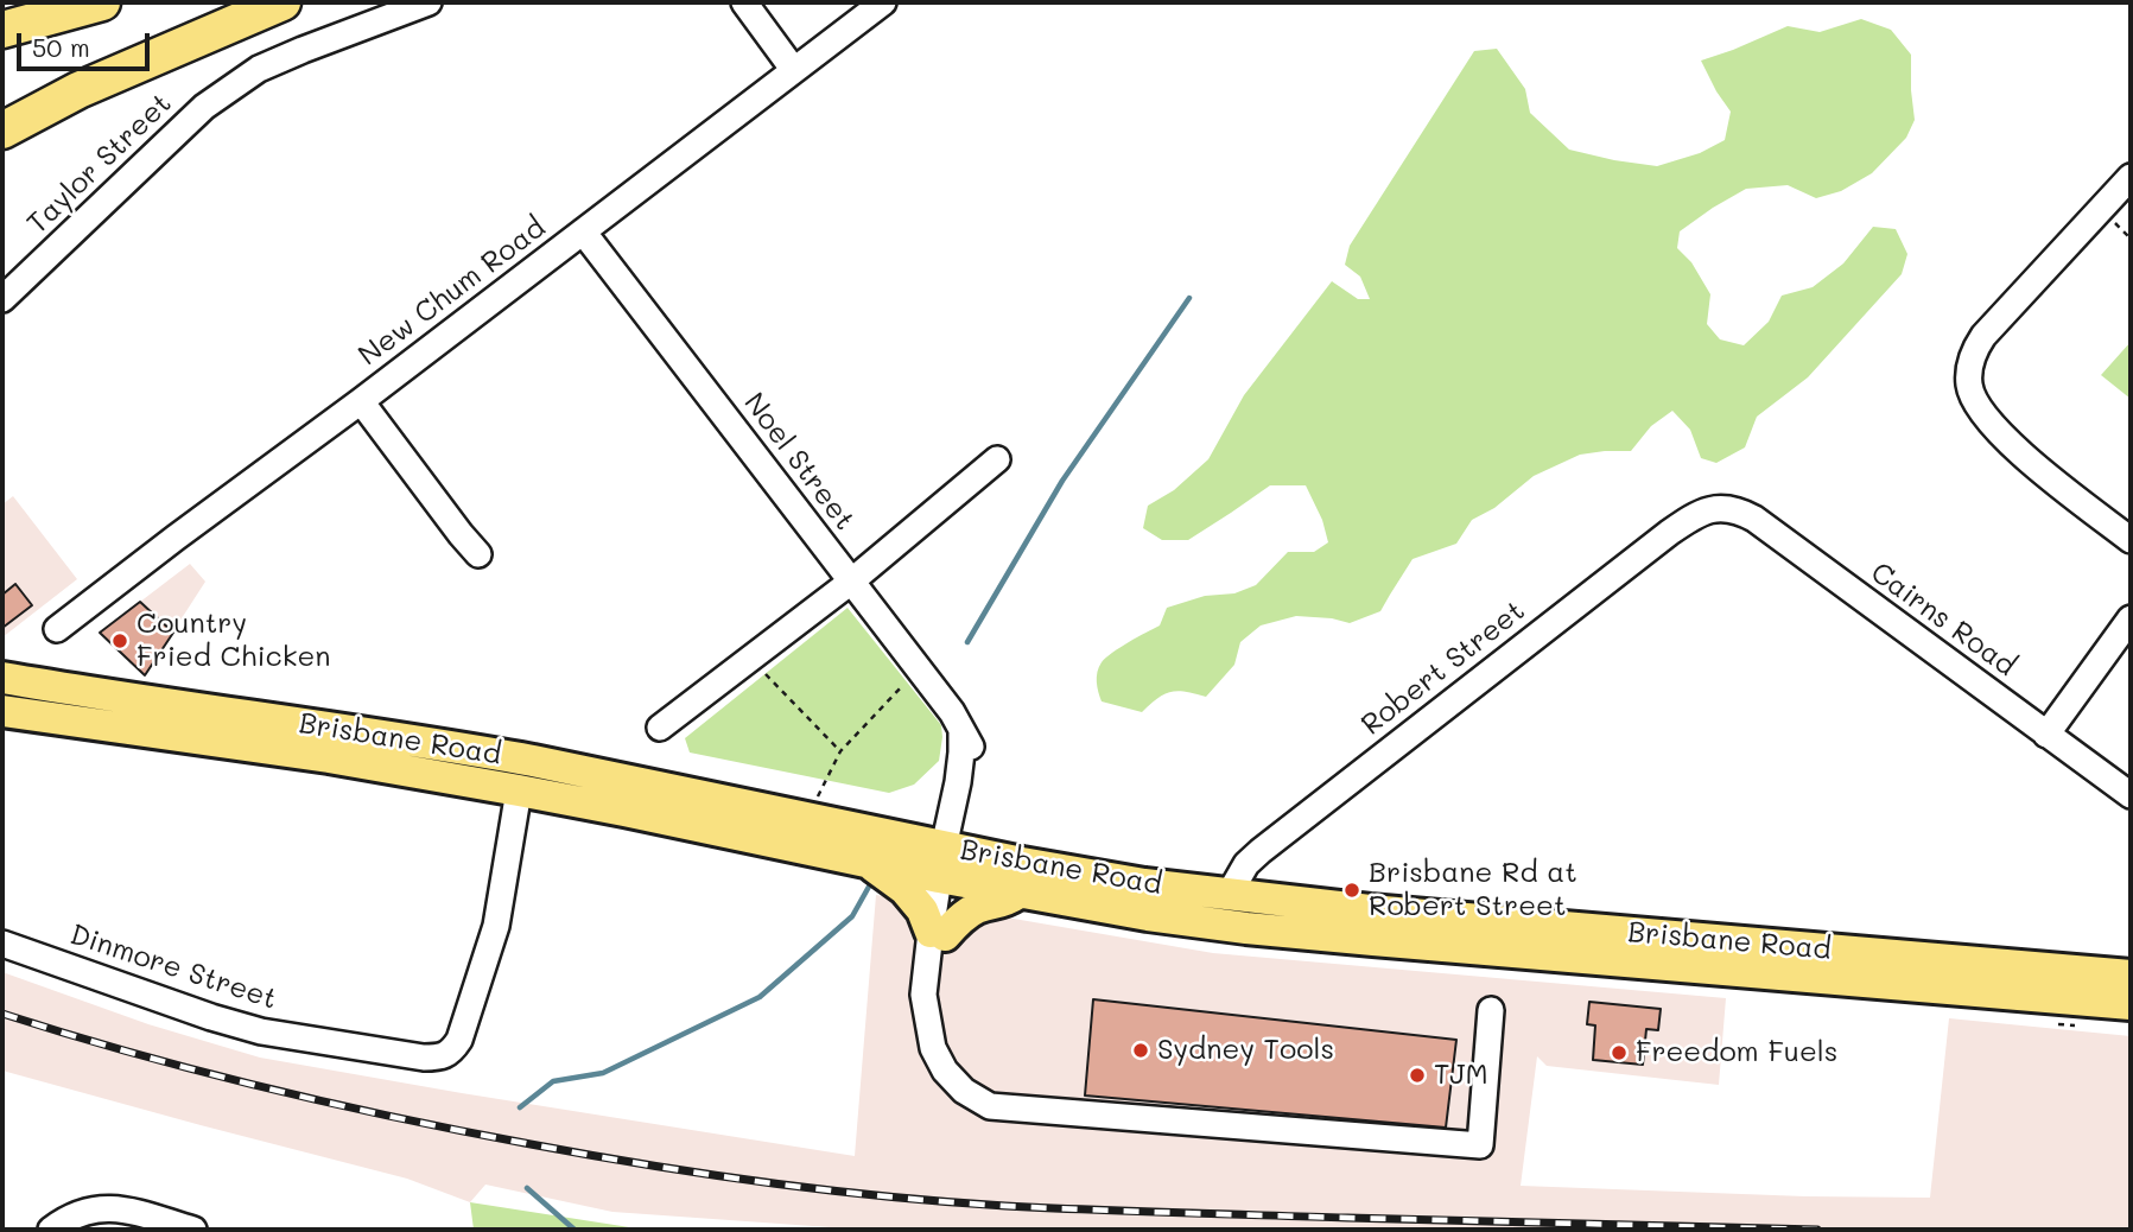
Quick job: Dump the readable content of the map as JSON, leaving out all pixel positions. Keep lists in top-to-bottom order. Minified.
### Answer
{"streets":{"main road":["Brisbane Road"],"street":["Taylor Street","New Chum Road","Noel Street","Cairns Road","Robert Street","Dinmore Street"]},"crossings":[["New Chum Road","Noel Street"],["Noel Street","Brisbane Road"],["Cairns Road","Robert Street"],["Robert Street","Brisbane Road"],["Brisbane Road","Dinmore Street"]],"places":["Country Fried Chicken","Brisbane Rd at Robert Street","Sydney Tools","Freedom Fuels","TJM"],"scale_bar":"50 m"}
